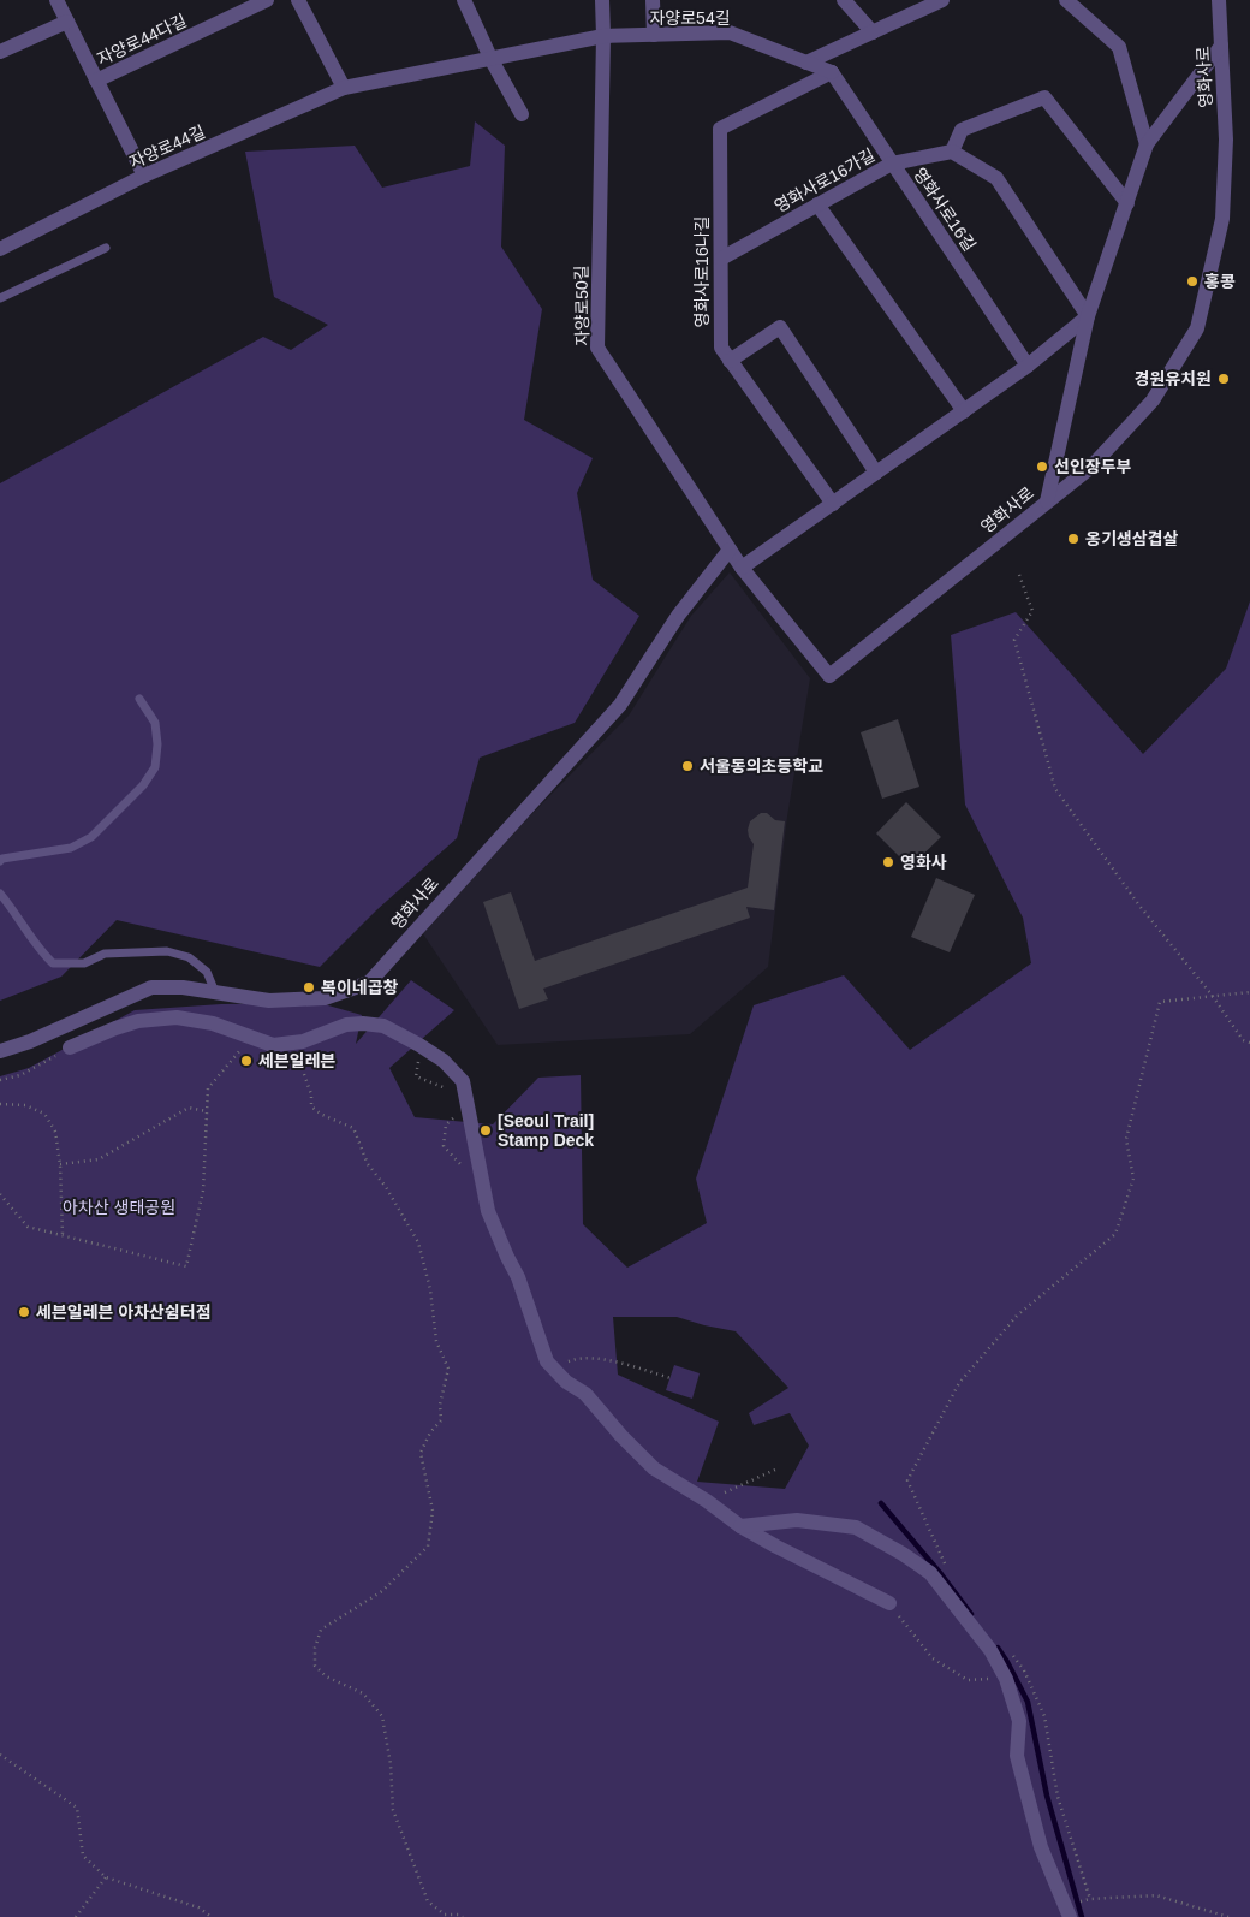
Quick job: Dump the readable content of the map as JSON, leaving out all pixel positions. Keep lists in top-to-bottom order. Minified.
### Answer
{"streets":{"street":["자양로54길","자양로44다길","영화사로","자양로44길","영화사로16가길","영화사로16길","영화사로16나길","자양로50길"]},"crossings":[["자양로54길","자양로44길"],["자양로54길","영화사로16길"],["자양로54길","영화사로16나길"],["자양로54길","자양로50길"],["자양로44다길","자양로44길"],["영화사로","자양로50길"],["자양로44길","자양로50길"],["영화사로16가길","영화사로16길"],["영화사로16가길","영화사로16나길"],["영화사로16길","영화사로16나길"]],"parks":["아차산 생태공원"],"places":["홍콩","경원유치원","선인장두부","옹기생삼겹살","서울동의초등학교","영화사","복이네곱창","세븐일레븐","[Seoul Trail] Stamp Deck","세븐일레븐 아차산쉼터점"]}
